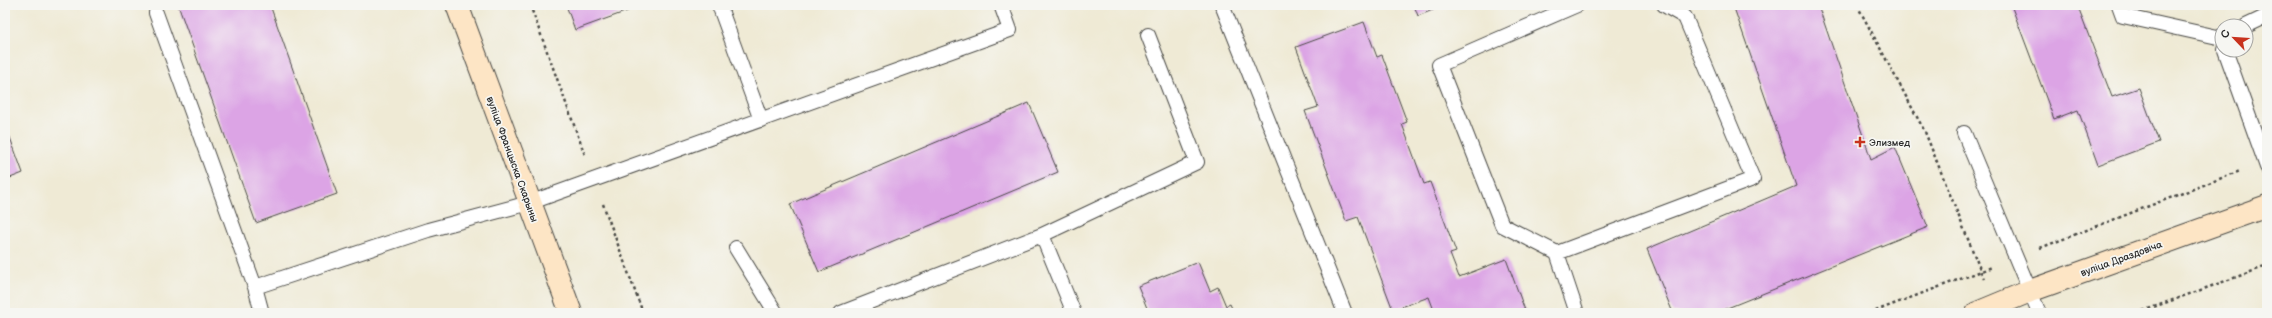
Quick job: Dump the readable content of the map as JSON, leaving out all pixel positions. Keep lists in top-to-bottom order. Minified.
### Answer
{"streets":{"street":["вуліца Францыска Скарыны","вуліца Драздовіча"]},"places":{"health":["Элизмед"]},"north":"top left"}
